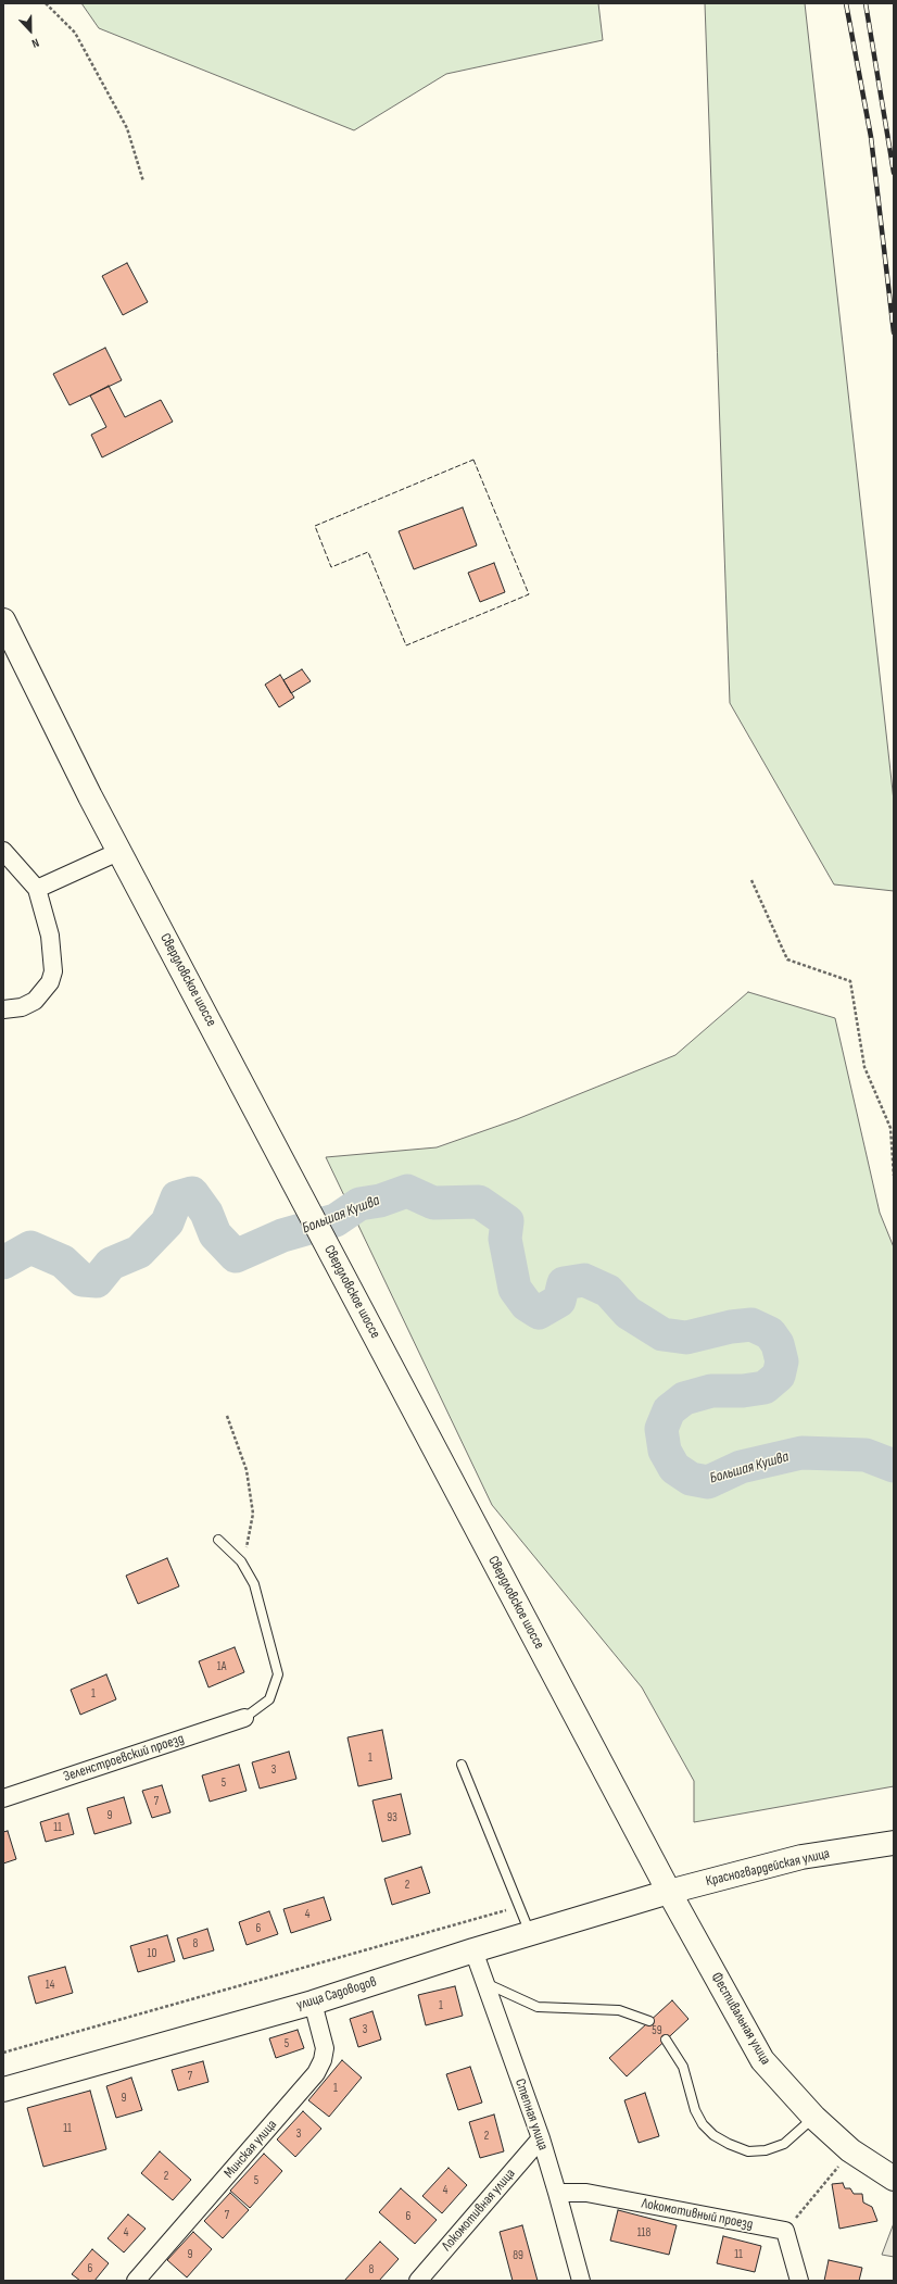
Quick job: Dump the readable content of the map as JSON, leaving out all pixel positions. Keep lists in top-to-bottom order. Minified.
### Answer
{"streets":{"main road":["Свердловское шоссе","Красногвардейская улица","улица Садоводов","Фестивальная улица"],"street":["Зеленстроевский проезд","Степная улица","Минская улица","Локомотивная улица","Локомотивный проезд"]},"crossings":[["Свердловское шоссе","Красногвардейская улица"],["Свердловское шоссе","улица Садоводов"],["Свердловское шоссе","Фестивальная улица"],["Красногвардейская улица","улица Садоводов"],["Красногвардейская улица","Фестивальная улица"],["улица Садоводов","Фестивальная улица"],["улица Садоводов","Степная улица"],["улица Садоводов","Минская улица"],["Степная улица","Локомотивная улица"],["Степная улица","Локомотивный проезд"]],"water":["Большая Кушва"],"house_numbers":["1А","1","1","3","5","7","9","93","11","2","4","6","8","10","14","1","3","59","5","7","1","9","11","3","2","2","5","4","7","6","4","118","9","11","89","6","8"],"north":"bottom"}
